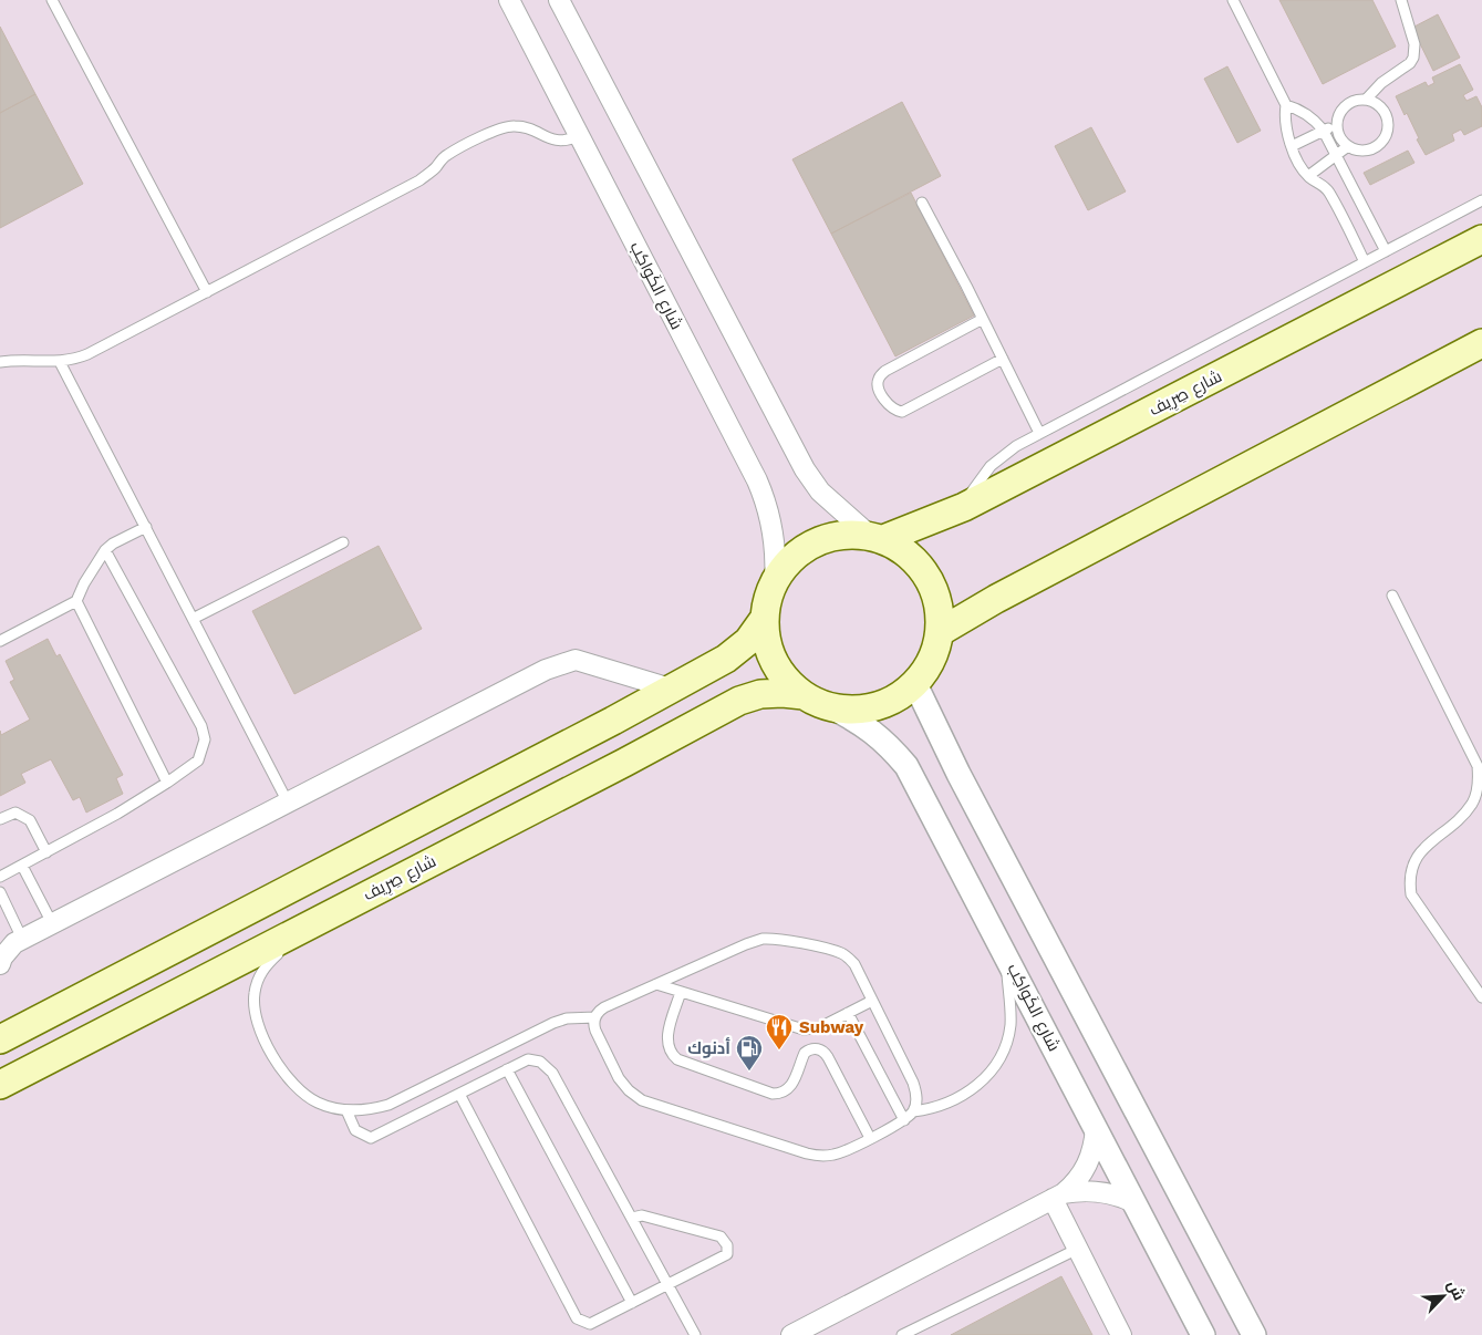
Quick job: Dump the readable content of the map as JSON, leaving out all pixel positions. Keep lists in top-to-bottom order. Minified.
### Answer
{"streets":{"main road":["شارع صِرِيف"],"street":["شارع الكَواكِب"]},"crossings":[["شارع الكَواكِب","شارع صِرِيف"]],"places":{"restaurant":["Subway"],"fuel station":["أدنوك"]},"north":"top right"}
